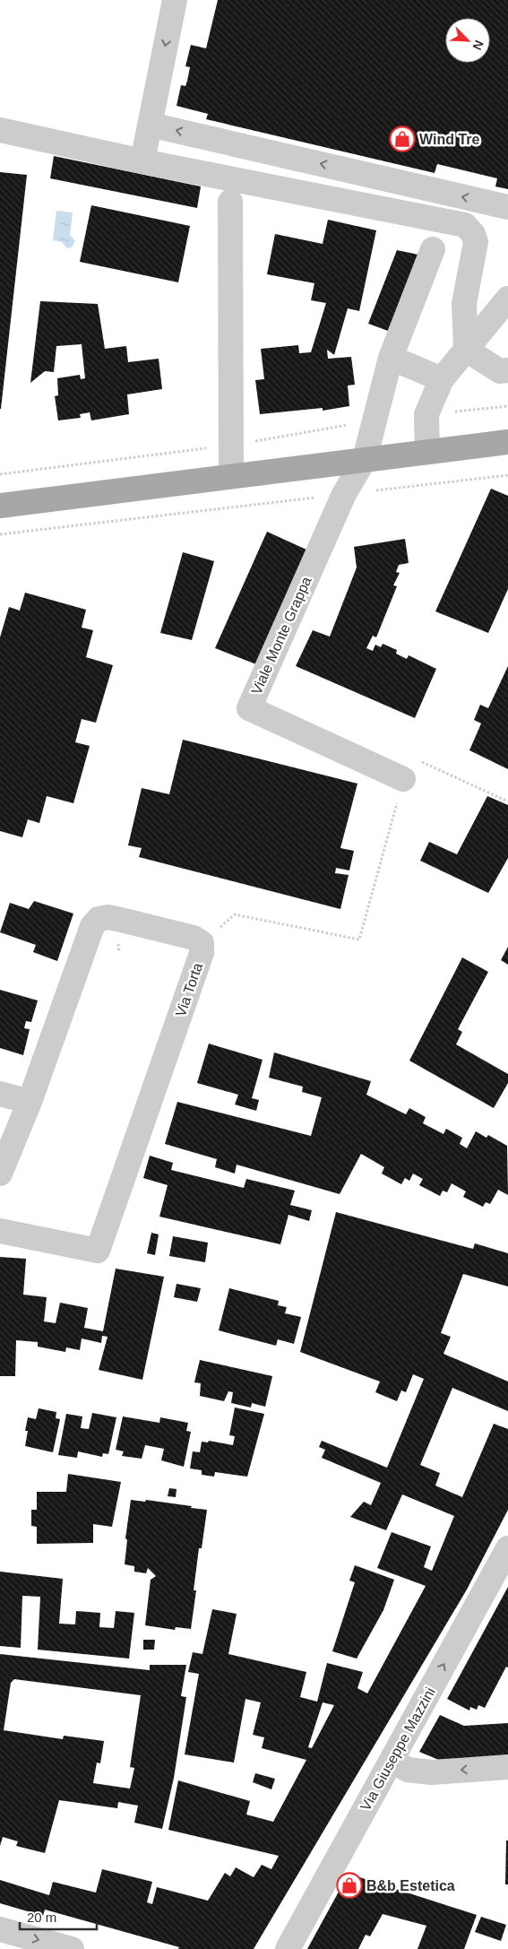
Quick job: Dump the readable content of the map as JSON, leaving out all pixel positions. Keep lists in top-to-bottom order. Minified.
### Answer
{"streets":{"street":["Viale Monte Grappa","Via Torta","Via Giuseppe Mazzini"]},"one_way":["Via Giuseppe Mazzini"],"places":{"shop":["Wind Tre","B&b Estetica"]},"scale_bar":"20 m","north":"bottom right"}
